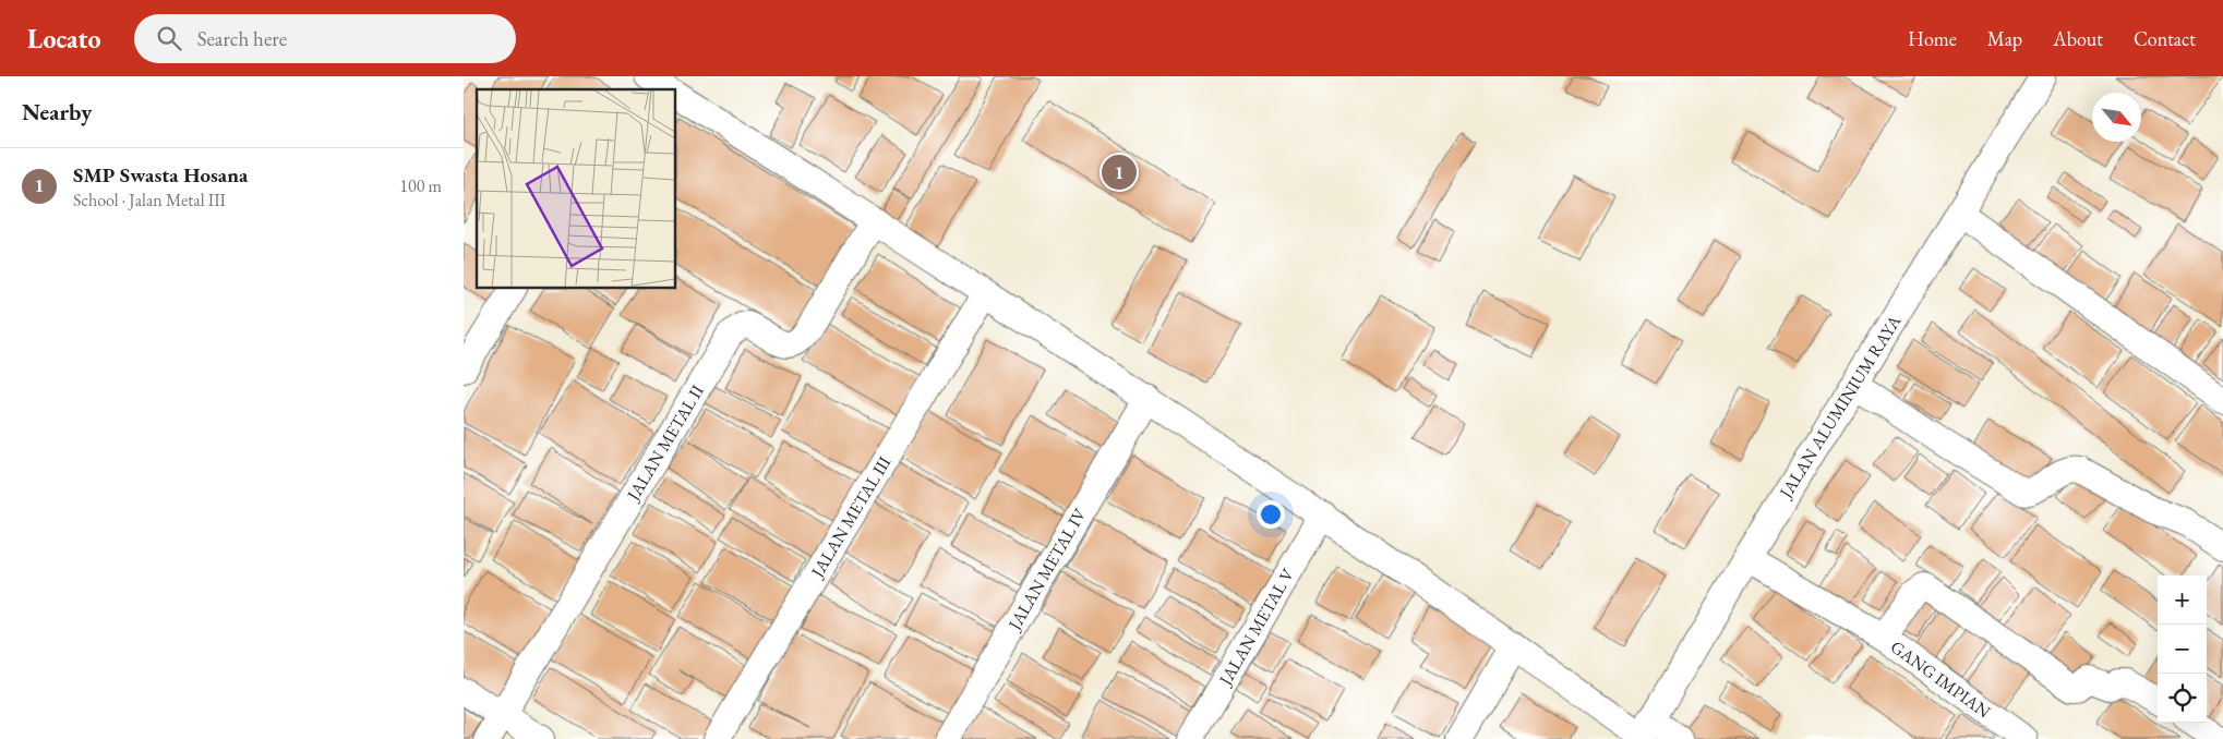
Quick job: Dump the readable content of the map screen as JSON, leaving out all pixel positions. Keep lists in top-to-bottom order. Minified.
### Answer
{"streets":{"street":["JALAN ALUMINIUM RAYA","JALAN METAL II","JALAN METAL III","JALAN METAL IV","JALAN METAL V","GANG IMPIAN"]},"crossings":[["JALAN ALUMINIUM RAYA","GANG IMPIAN"]],"north":"bottom right","page":{"header":"Locato","search":"Search here","nav":["Home","Map","About","Contact"],"heading":"Nearby","list":[{"mark":"1","name":"SMP Swasta Hosana","note":"School · Jalan Metal III","value":"100 m"}],"pins":"1","map_buttons":["+","−"]}}
